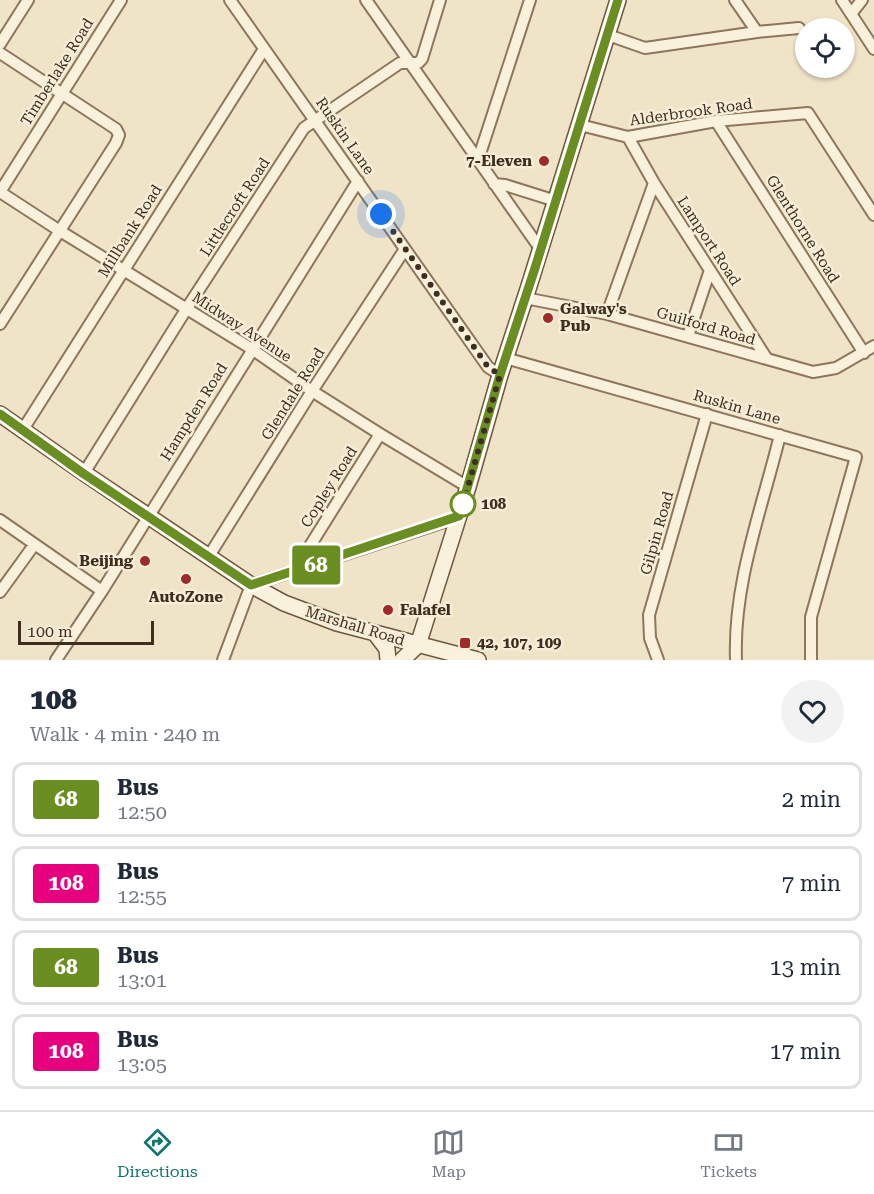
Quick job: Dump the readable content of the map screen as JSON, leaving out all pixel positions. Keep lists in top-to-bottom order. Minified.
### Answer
{"streets":{"street":["Timberlake Road","Alderbrook Road","Ruskin Lane","Littlecroft Road","Glenthorne Road","Millbank Road","Lamport Road","Guilford Road","Midway Avenue","Glendale Road","Hampden Road","Copley Road","Gilpin Road","Marshall Road"]},"crossings":[["Timberlake Road","Midway Avenue"],["Alderbrook Road","Glenthorne Road"],["Alderbrook Road","Lamport Road"],["Ruskin Lane","Littlecroft Road"],["Ruskin Lane","Millbank Road"],["Ruskin Lane","Glendale Road"],["Ruskin Lane","Hampden Road"],["Ruskin Lane","Gilpin Road"],["Littlecroft Road","Midway Avenue"],["Littlecroft Road","Marshall Road"],["Glenthorne Road","Guilford Road"],["Millbank Road","Midway Avenue"],["Millbank Road","Marshall Road"],["Lamport Road","Guilford Road"],["Midway Avenue","Glendale Road"],["Midway Avenue","Hampden Road"],["Midway Avenue","Copley Road"],["Glendale Road","Marshall Road"],["Hampden Road","Marshall Road"]],"places":{"other":["7-Eleven","Galway's Pub","108","Beijing","AutoZone","Falafel"],"transit":["42, 107, 109"]},"lines":["bus line 68"],"scale_bar":"100 m","page":{"on_map":"68","scale":"100 m","heading":["108","Walk · 4 min · 240 m"],"list":[{"mark":"68","name":"Bus","note":"12:50","value":"2 min"},{"mark":"108","name":"Bus","note":"12:55","value":"7 min"},{"mark":"68","name":"Bus","note":"13:01","value":"13 min"},{"mark":"108","name":"Bus","note":"13:05","value":"17 min"}],"tabs":["Directions","Map","Tickets"]}}
